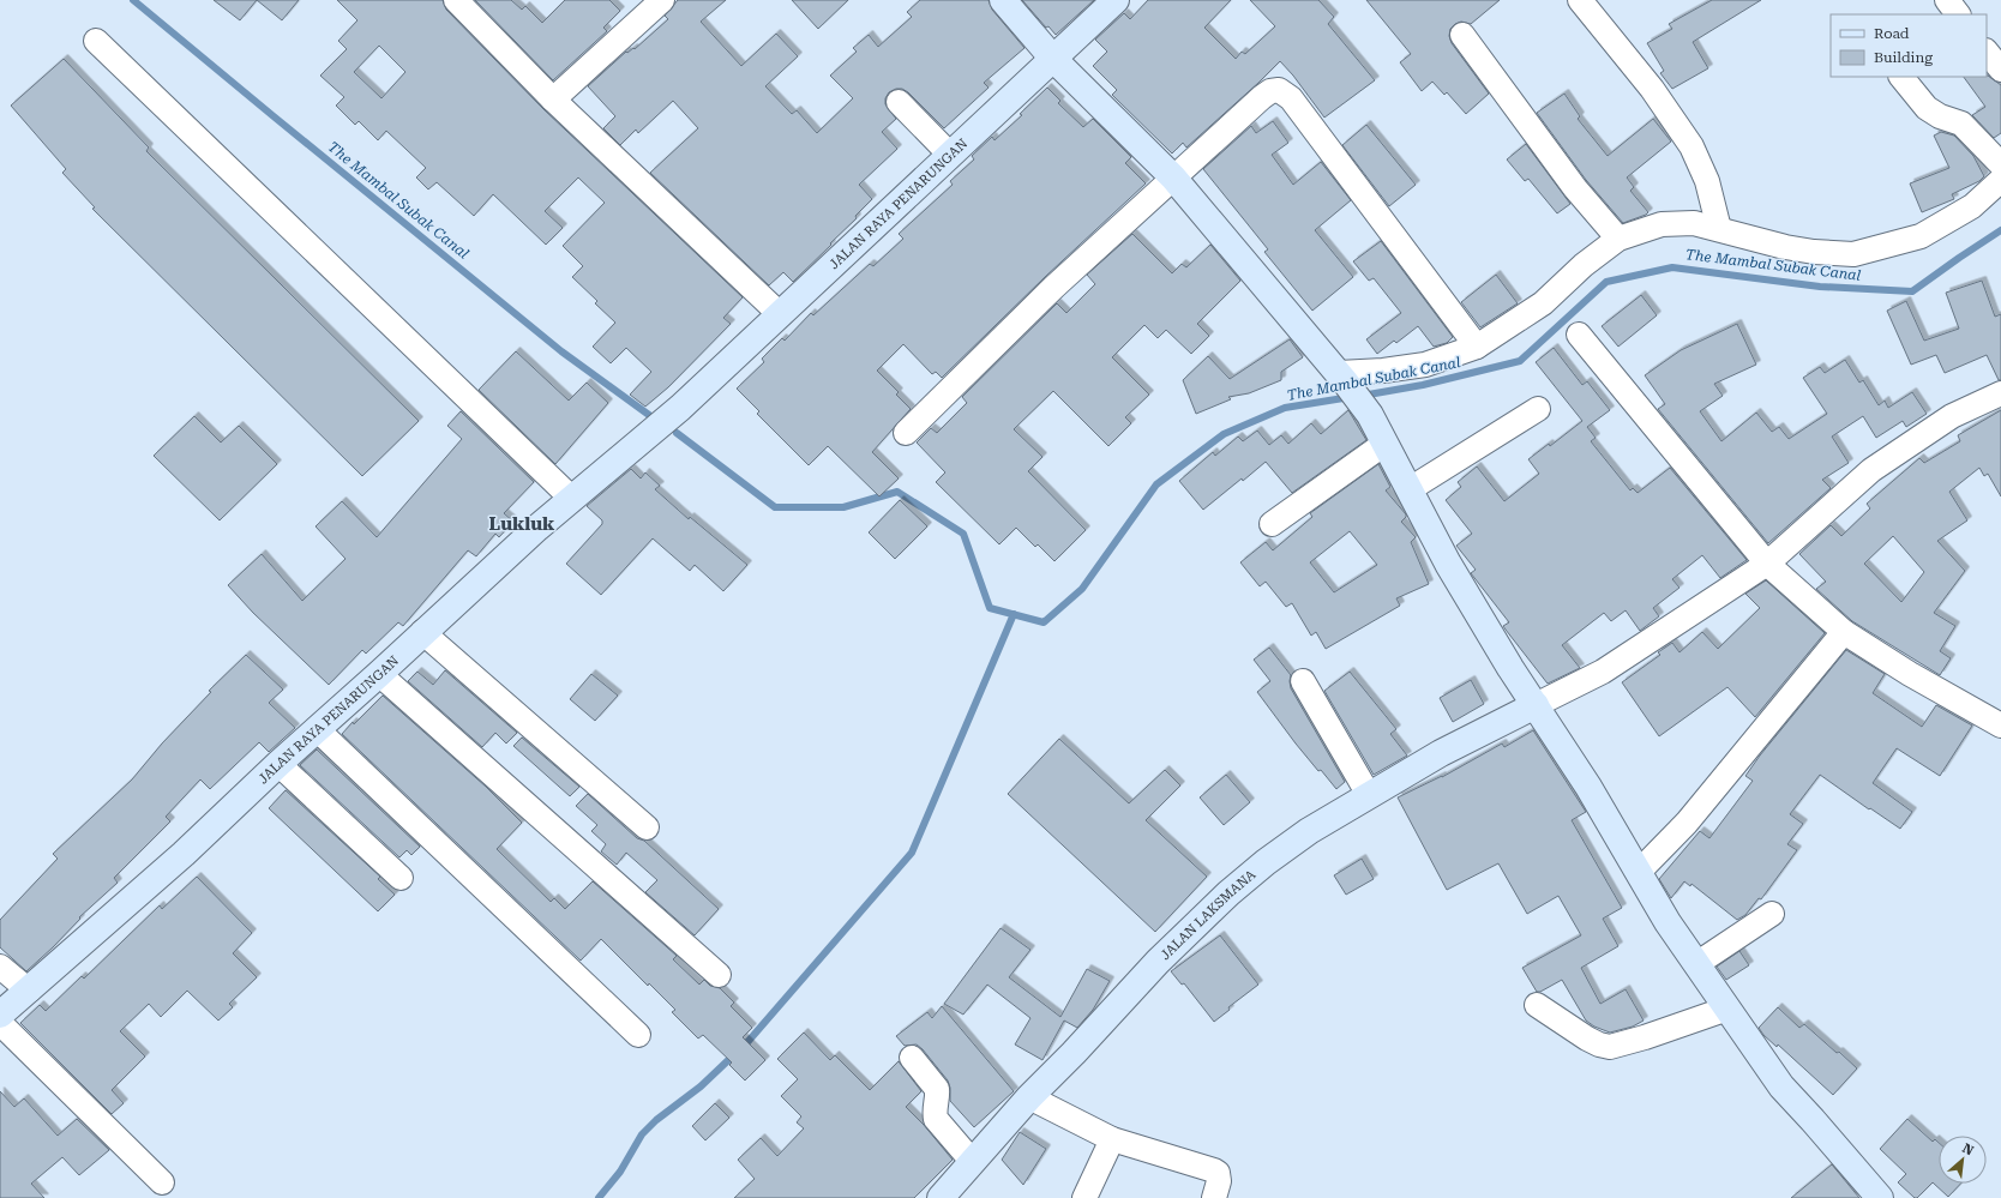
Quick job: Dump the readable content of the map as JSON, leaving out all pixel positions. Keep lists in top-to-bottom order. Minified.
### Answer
{"streets":{"street":["JALAN RAYA PENARUNGAN","JALAN LAKSMANA"]},"districts":["Lukluk"],"water":["The Mambal Subak Canal"],"legend":["Road","Building"],"north":"top right"}
